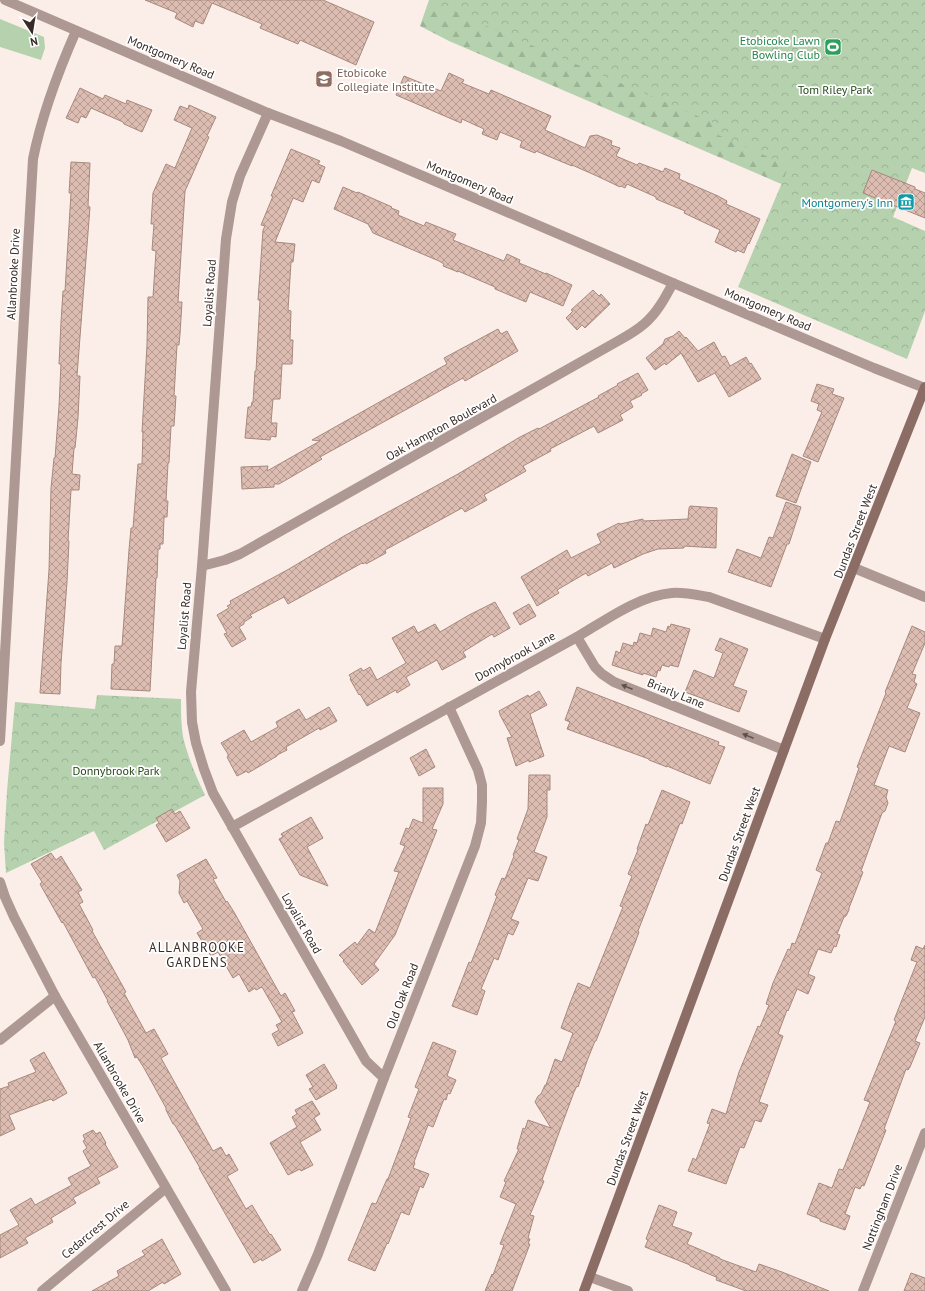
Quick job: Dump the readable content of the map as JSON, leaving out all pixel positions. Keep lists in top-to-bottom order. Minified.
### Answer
{"streets":{"main road":["Dundas Street West"],"street":["Montgomery Road","Allanbrooke Drive","Loyalist Road","Oak Hampton Boulevard","Donnybrook Lane","Briarly Lane","Old Oak Road","Nottingham Drive","Cedarcrest Drive"]},"crossings":[["Montgomery Road","Allanbrooke Drive"],["Montgomery Road","Loyalist Road"],["Montgomery Road","Oak Hampton Boulevard"],["Montgomery Road","Dundas Street West"],["Allanbrooke Drive","Cedarcrest Drive"],["Loyalist Road","Oak Hampton Boulevard"],["Loyalist Road","Donnybrook Lane"],["Loyalist Road","Old Oak Road"],["Dundas Street West","Donnybrook Lane"],["Dundas Street West","Briarly Lane"],["Donnybrook Lane","Briarly Lane"],["Donnybrook Lane","Old Oak Road"]],"one_way":["Briarly Lane"],"districts":["ALLANBROOKE GARDENS"],"parks":["Tom Riley Park","Donnybrook Park"],"places":{"sports":["Etobicoke Lawn Bowling Club"],"school or university":["Etobicoke Collegiate Institute"],"museum":["Montgomery's Inn"]},"north":"bottom"}
